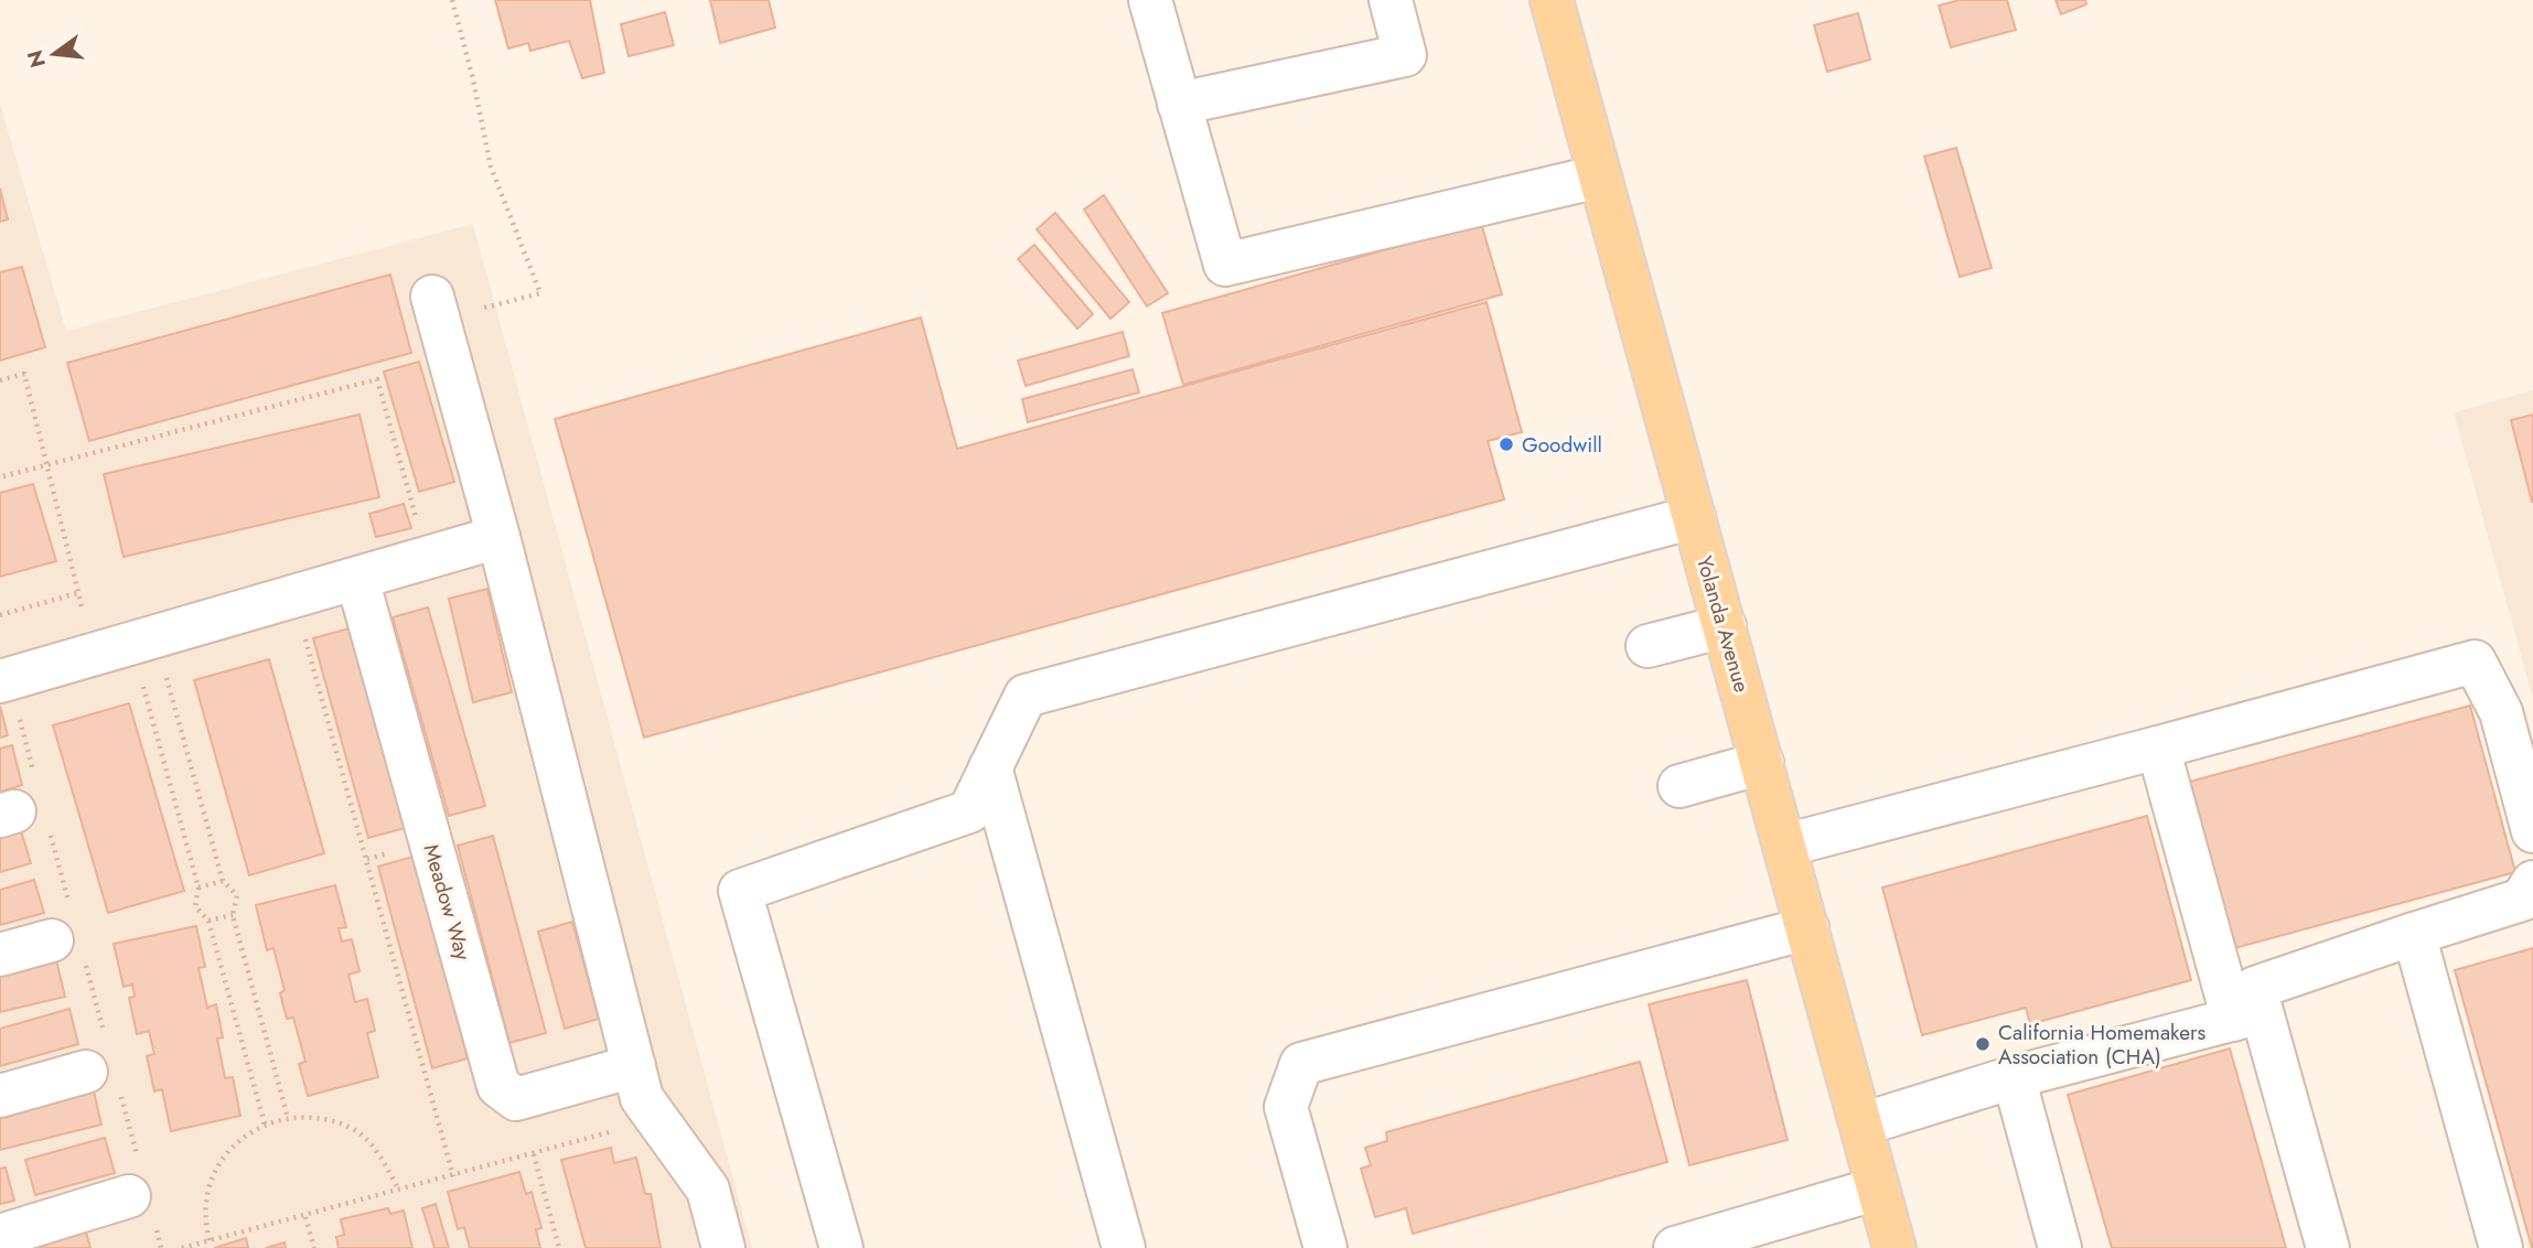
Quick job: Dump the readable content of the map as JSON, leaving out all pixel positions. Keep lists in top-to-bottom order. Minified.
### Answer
{"streets":{"main road":["Yolanda Avenue"],"street":["Meadow Way"]},"places":["Goodwill","California Homemakers Association (CHA)"],"north":"left"}
